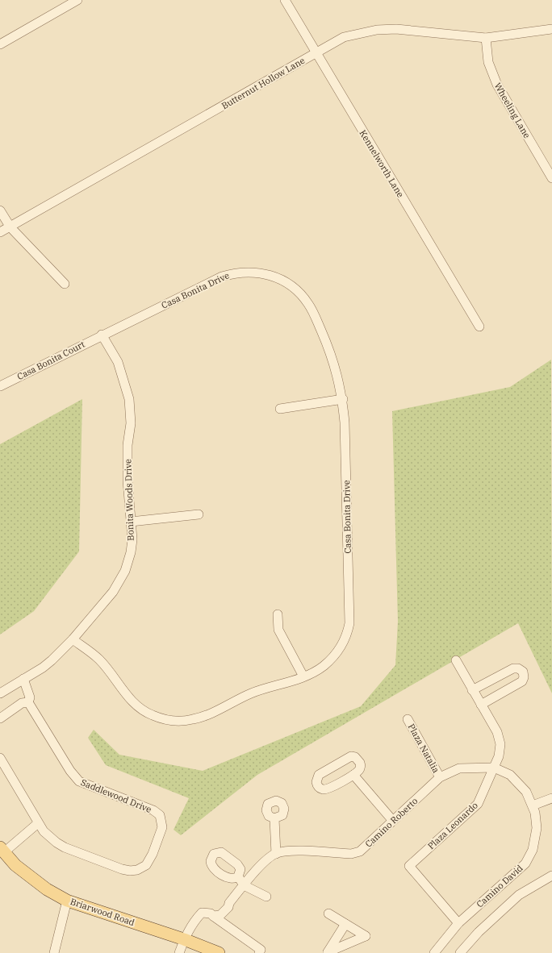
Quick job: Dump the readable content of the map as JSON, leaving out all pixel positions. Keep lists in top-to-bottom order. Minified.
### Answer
{"streets":{"main road":["Briarwood Road"],"street":["Butternut Hollow Lane","Wheeling Lane","Kennelworth Lane","Casa Bonita Drive","Casa Bonita Court","Bonita Woods Drive","Plaza Natalia","Saddlewood Drive","Camino Roberto","Plaza Leonardo","Camino David"]},"crossings":[["Butternut Hollow Lane","Wheeling Lane"],["Butternut Hollow Lane","Kennelworth Lane"],["Casa Bonita Drive","Casa Bonita Court"],["Casa Bonita Drive","Bonita Woods Drive"],["Casa Bonita Court","Bonita Woods Drive"],["Plaza Natalia","Camino Roberto"],["Camino Roberto","Plaza Leonardo"],["Camino Roberto","Camino David"],["Camino Roberto","Briarwood Road"],["Plaza Leonardo","Camino David"]]}
